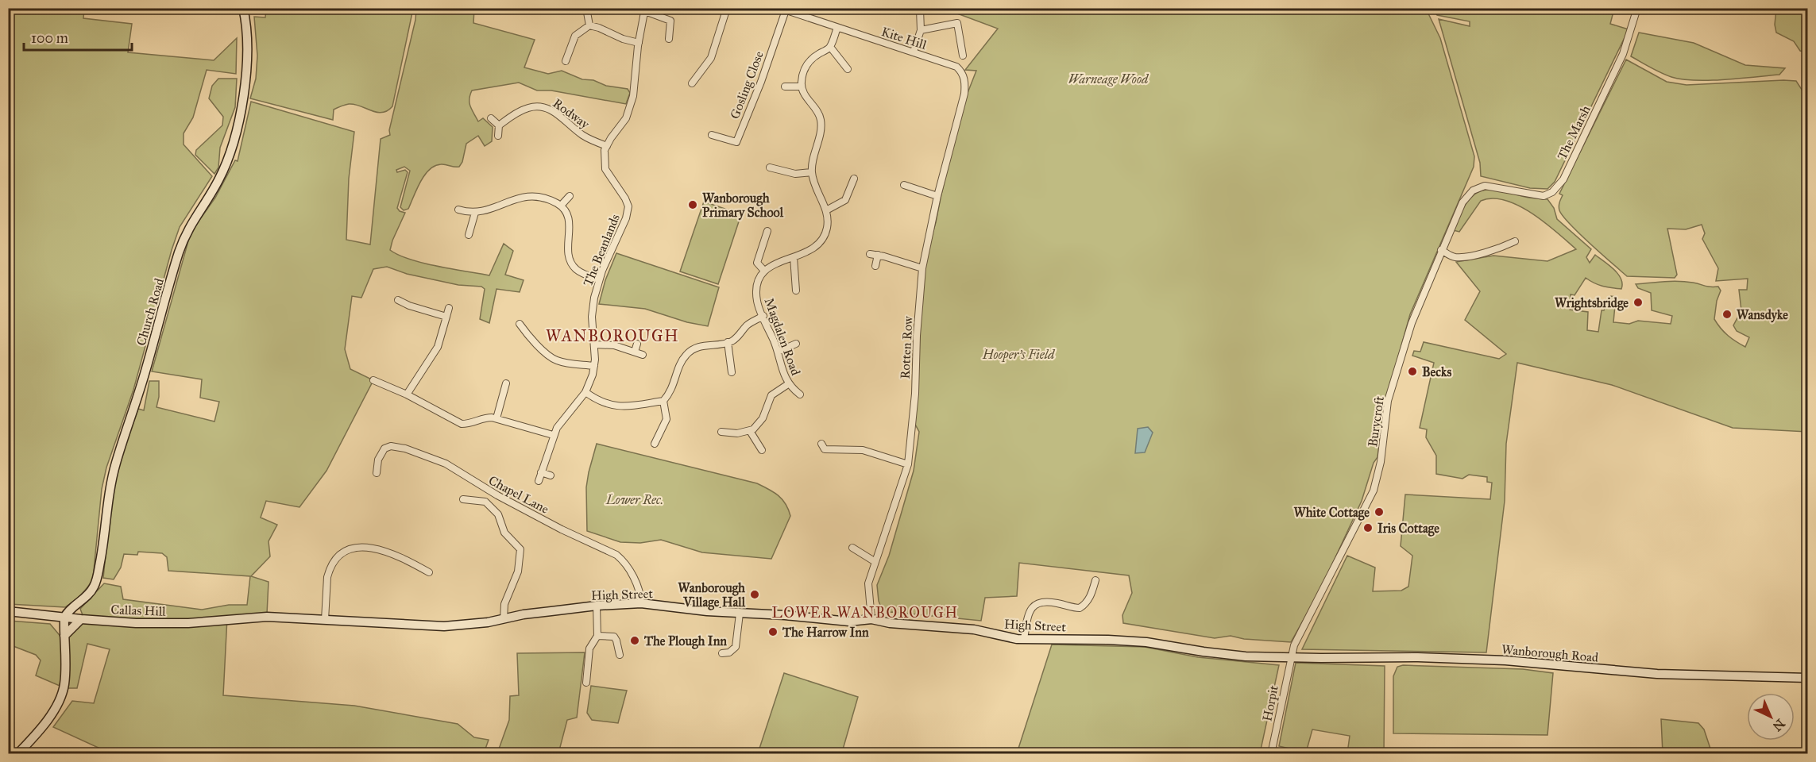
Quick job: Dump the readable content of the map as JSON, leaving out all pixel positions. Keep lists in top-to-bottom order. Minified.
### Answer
{"streets":{"street":["Kite Hill","Gosling Close","Rodway","The Marsh","The Beanlands","Church Road","Magdalen Road","Rotten Row","Burycroft","Chapel Lane","High Street","Callas Hill","Wanborough Road","Horpit"]},"crossings":[["Kite Hill","Gosling Close"],["Kite Hill","Rotten Row"],["Rodway","The Beanlands"],["The Marsh","Burycroft"],["Church Road","Callas Hill"],["Rotten Row","High Street"],["Burycroft","High Street"],["Burycroft","Wanborough Road"],["Burycroft","Horpit"],["Chapel Lane","High Street"],["High Street","Callas Hill"],["High Street","Wanborough Road"],["High Street","Horpit"],["Wanborough Road","Horpit"]],"districts":["WANBOROUGH","LOWER WANBOROUGH"],"parks":["Warneage Wood","Hooper's Field","Lower Rec."],"places":["Wanborough Primary School","Wrightsbridge","Wansdyke","Becks","White Cottage","Iris Cottage","Wanborough Village Hall","The Harrow Inn","The Plough Inn"],"scale_bar":"100 m","north":"bottom right"}
